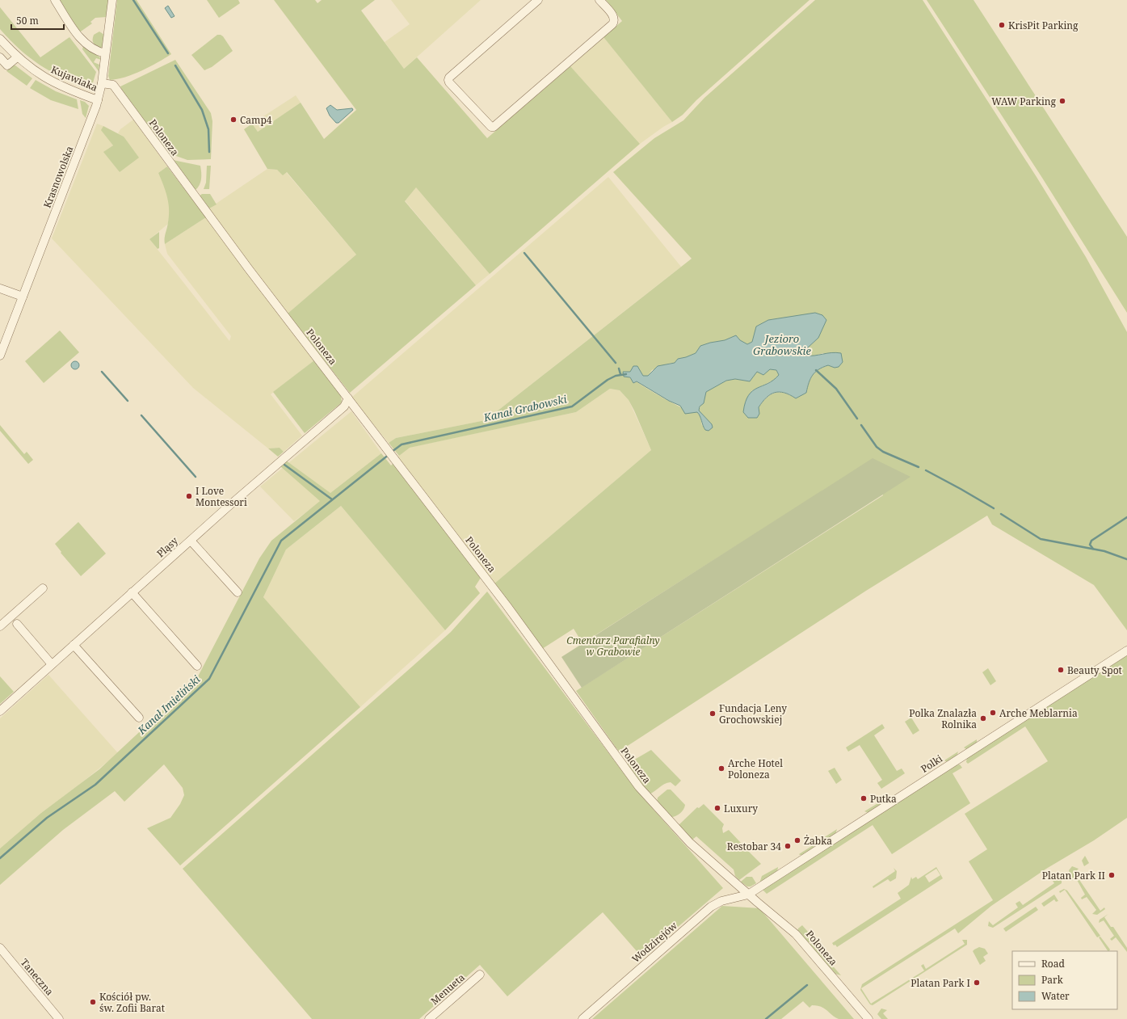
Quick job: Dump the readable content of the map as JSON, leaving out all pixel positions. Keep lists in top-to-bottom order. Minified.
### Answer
{"streets":{"street":["Kujawiaka","Poloneza","Krasnowolska","Pląsy","Polki","Wodzirejów","Taneczna","Menueta"]},"crossings":[["Kujawiaka","Krasnowolska"],["Poloneza","Krasnowolska"],["Poloneza","Pląsy"],["Poloneza","Polki"],["Poloneza","Wodzirejów"],["Polki","Wodzirejów"]],"water":["Jezioro Grabowskie","Kanał Grabowski","Kanał Imieliński"],"parks":["Cmentarz Parafialny w Grabowie"],"places":["KrisPit Parking","WAW Parking","Camp4","I Love Montessori","Beauty Spot","Arche Meblarnia","Fundacja Leny Grochowskiej","Polka Znalazła Rolnika","Arche Hotel Poloneza","Putka","Luxury","Żabka","Restobar 34","Platan Park II","Platan Park I","Kościół pw. św. Zofii Barat"],"legend":["Road","Park","Water"],"scale_bar":"50 m"}
